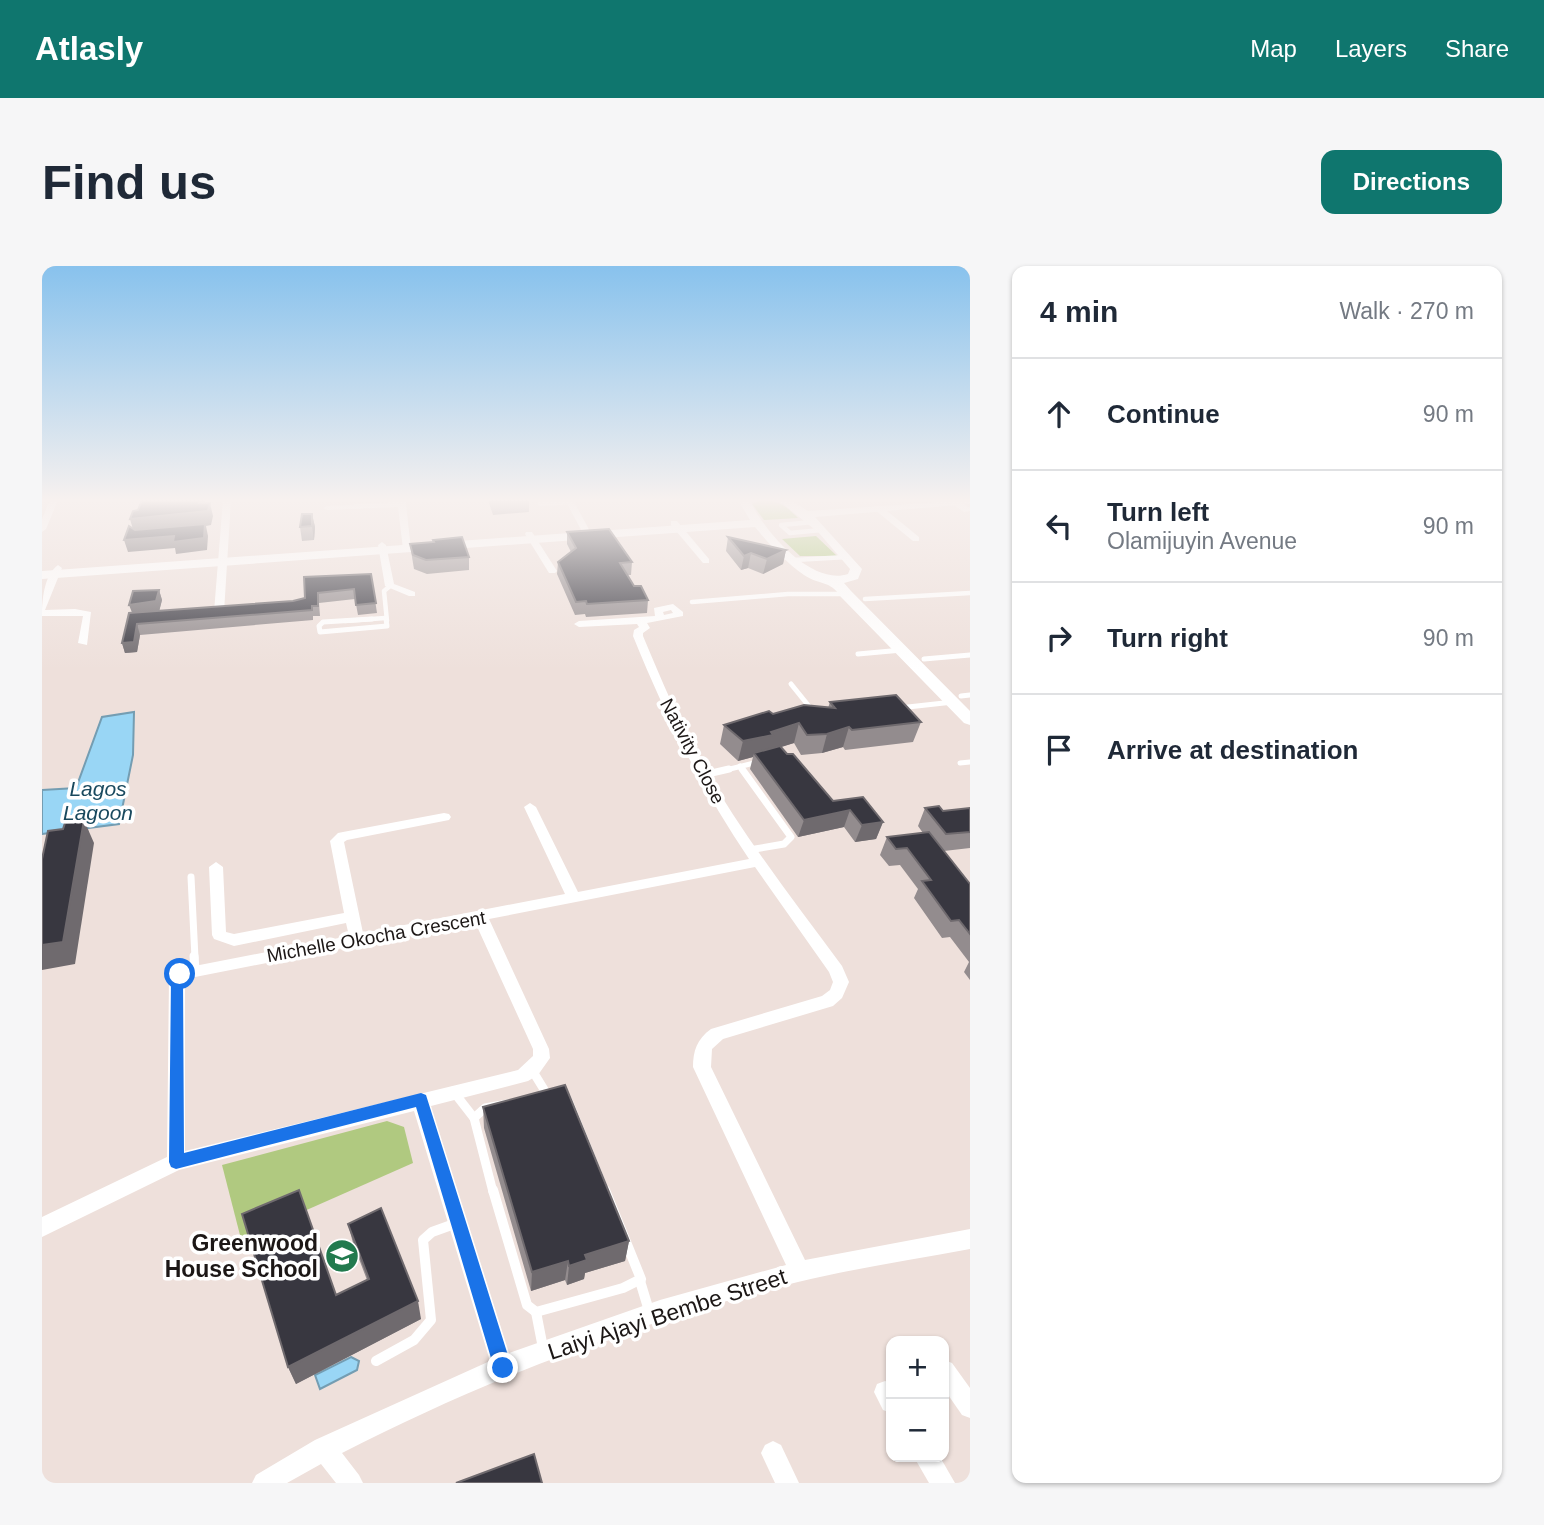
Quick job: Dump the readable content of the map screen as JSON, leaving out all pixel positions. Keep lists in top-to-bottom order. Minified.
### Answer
{"streets":{"street":["Nativity Close","Michelle Okocha Crescent","Laiyi Ajayi Bembe Street"]},"crossings":[["Nativity Close","Michelle Okocha Crescent"],["Nativity Close","Laiyi Ajayi Bembe Street"]],"water":["Lagos Lagoon"],"places":{"school or university":["Greenwood House School"]},"page":{"header":"Atlasly","nav":["Map","Layers","Share"],"buttons":"Directions","title":"Find us","heading":["4 min","Walk · 270 m"],"list":[["Continue","90 m"],["Turn left","Olamijuyin Avenue","90 m"],["Turn right","90 m"],"Arrive at destination"],"map_buttons":["+","−"]}}
